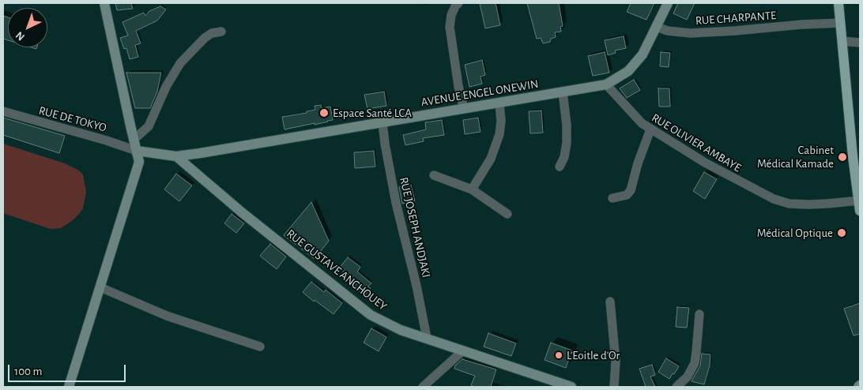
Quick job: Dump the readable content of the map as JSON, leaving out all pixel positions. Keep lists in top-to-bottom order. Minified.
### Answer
{"streets":{"street":["RUE CHARPANTE","AVENUE ENGEL ONEWIN","RUE DE TOKYO","RUE OLIVIER AMBAYE","RUE JOSEPH ANDJAKI","RUE GUSTAVE ANCHOUEY"]},"crossings":[["RUE CHARPANTE","AVENUE ENGEL ONEWIN"],["AVENUE ENGEL ONEWIN","RUE DE TOKYO"],["AVENUE ENGEL ONEWIN","RUE OLIVIER AMBAYE"],["AVENUE ENGEL ONEWIN","RUE JOSEPH ANDJAKI"],["AVENUE ENGEL ONEWIN","RUE GUSTAVE ANCHOUEY"],["RUE JOSEPH ANDJAKI","RUE GUSTAVE ANCHOUEY"]],"places":["Espace Santé LCA","Cabinet Médical Kamade","Médical Optique","L'Eoitle d'Or"],"scale_bar":"100 m","north":"bottom left"}
